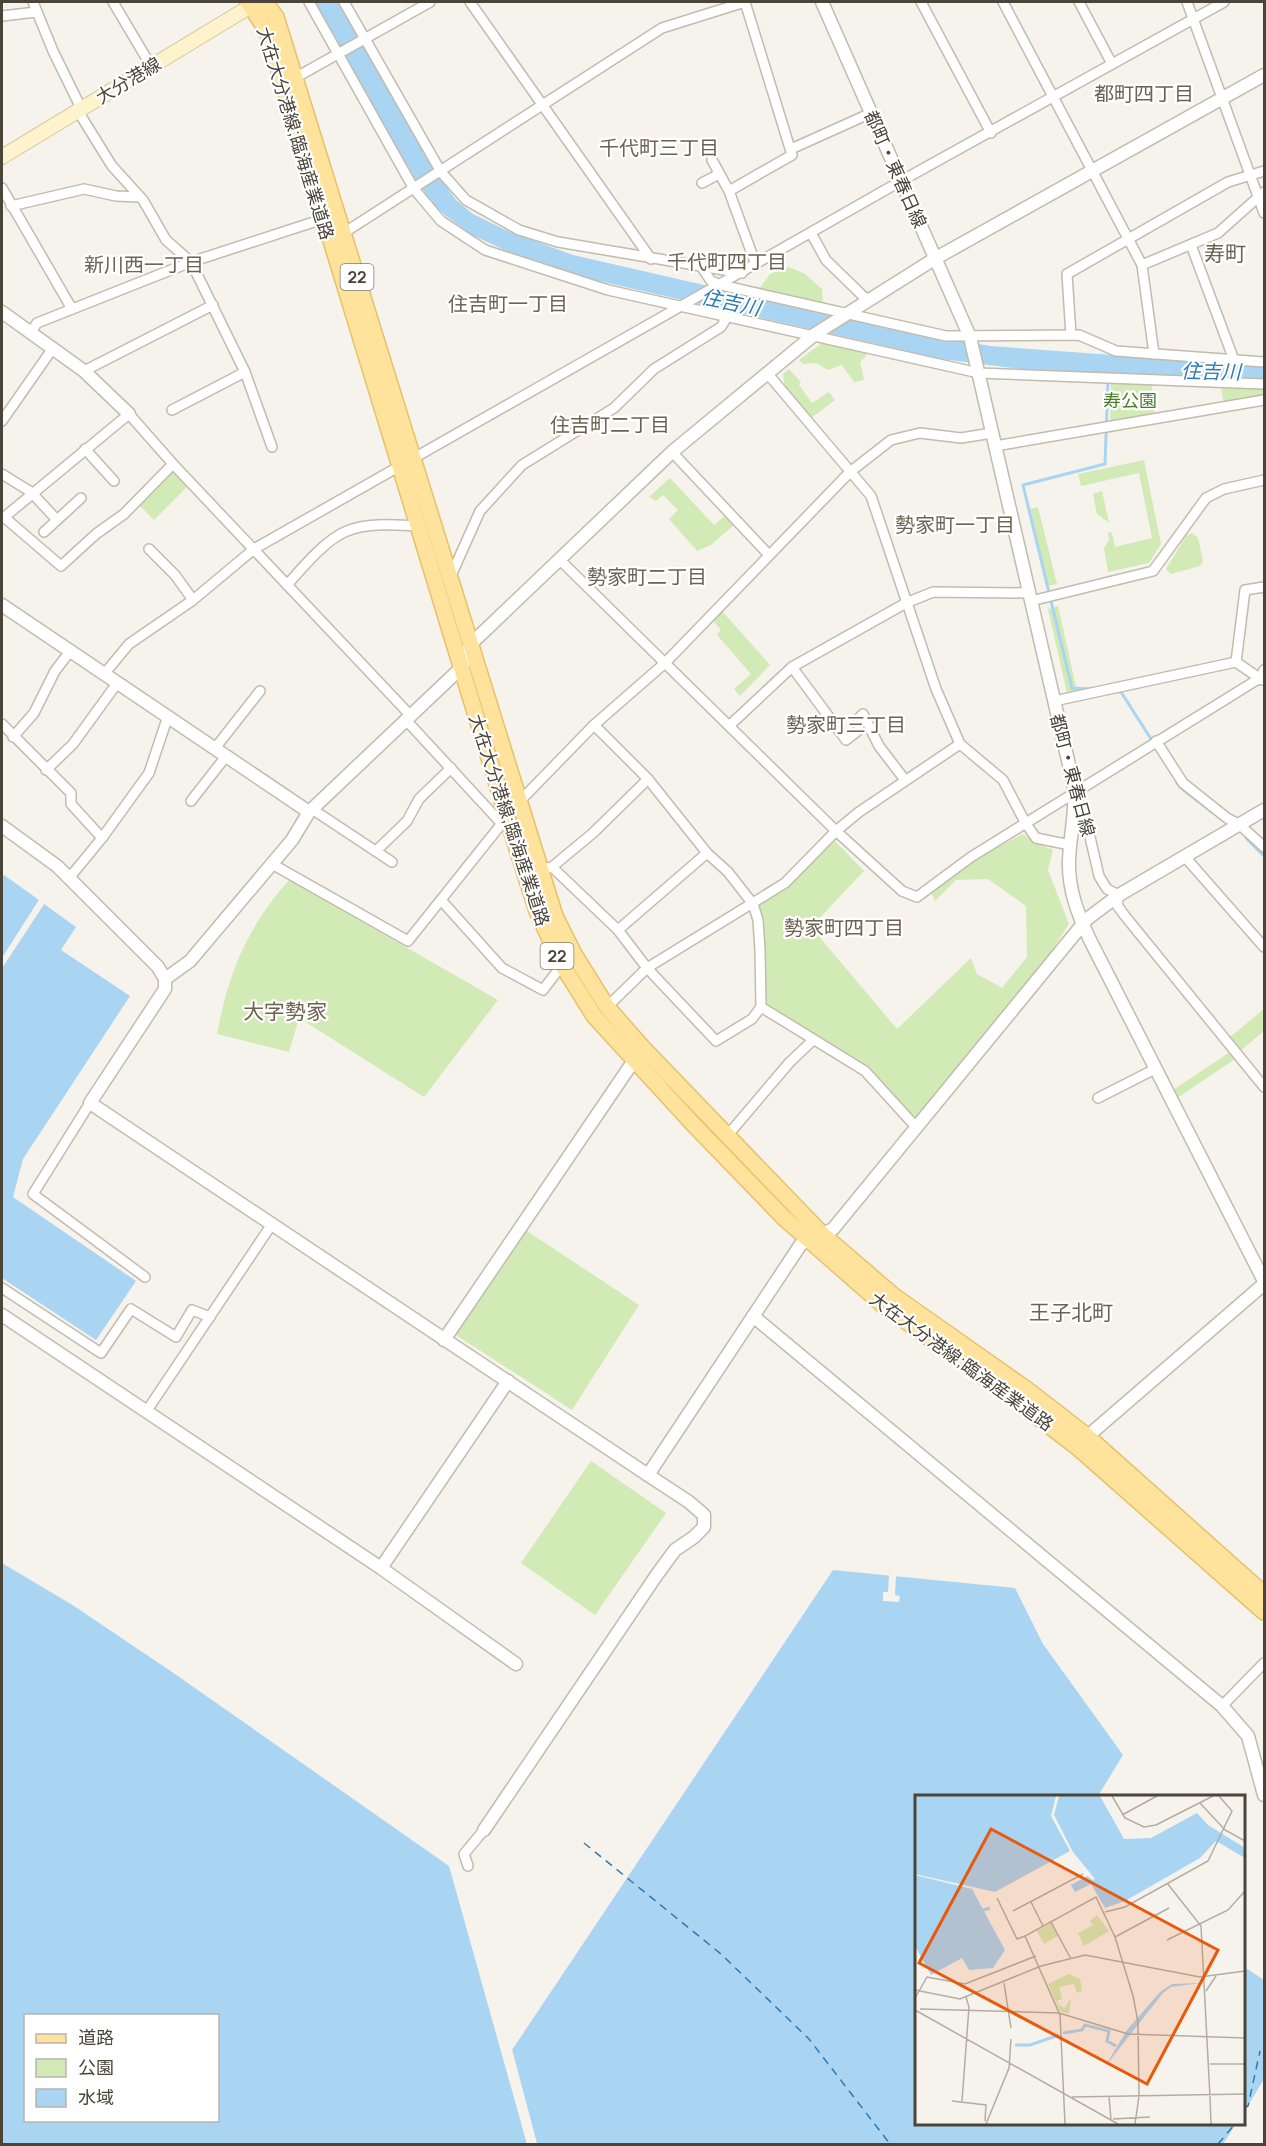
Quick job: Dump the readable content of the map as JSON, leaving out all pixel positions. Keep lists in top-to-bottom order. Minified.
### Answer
{"streets":{"main road":["大分港線","大在大分港線;臨海産業道路","22"],"street":["都町・東春日線"]},"crossings":[["大分港線","大在大分港線;臨海産業道路"]],"districts":["都町四丁目","千代町三丁目","寿町","千代町四丁目","新川西一丁目","住吉町一丁目","住吉町二丁目","勢家町一丁目","勢家町二丁目","勢家町三丁目","勢家町四丁目","大字勢家","王子北町"],"water":["住吉川"],"parks":["寿公園"],"legend":["道路","公園","水域"]}
